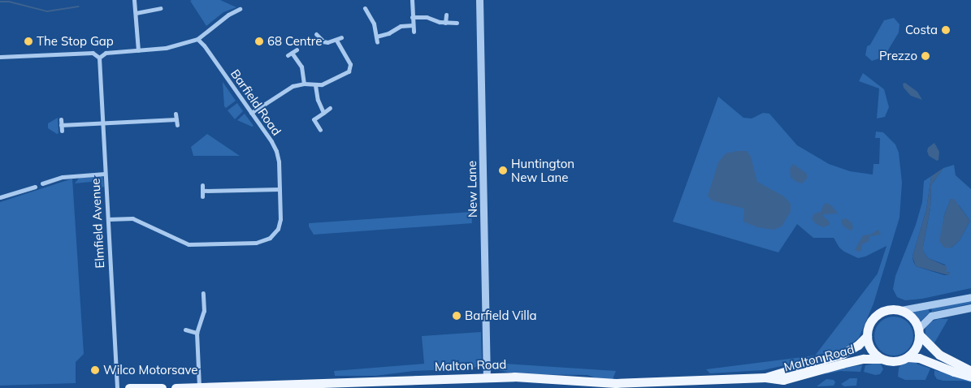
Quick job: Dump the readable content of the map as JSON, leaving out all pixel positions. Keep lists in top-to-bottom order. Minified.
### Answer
{"streets":{"main road":["Malton Road"],"street":["Barfield Road","New Lane","Elmfield Avenue"]},"crossings":[["Barfield Road","Elmfield Avenue"],["New Lane","Malton Road"]],"places":["Costa","The Stop Gap","68 Centre","Prezzo","Huntington New Lane","Barfield Villa","Wilco Motorsave"]}
